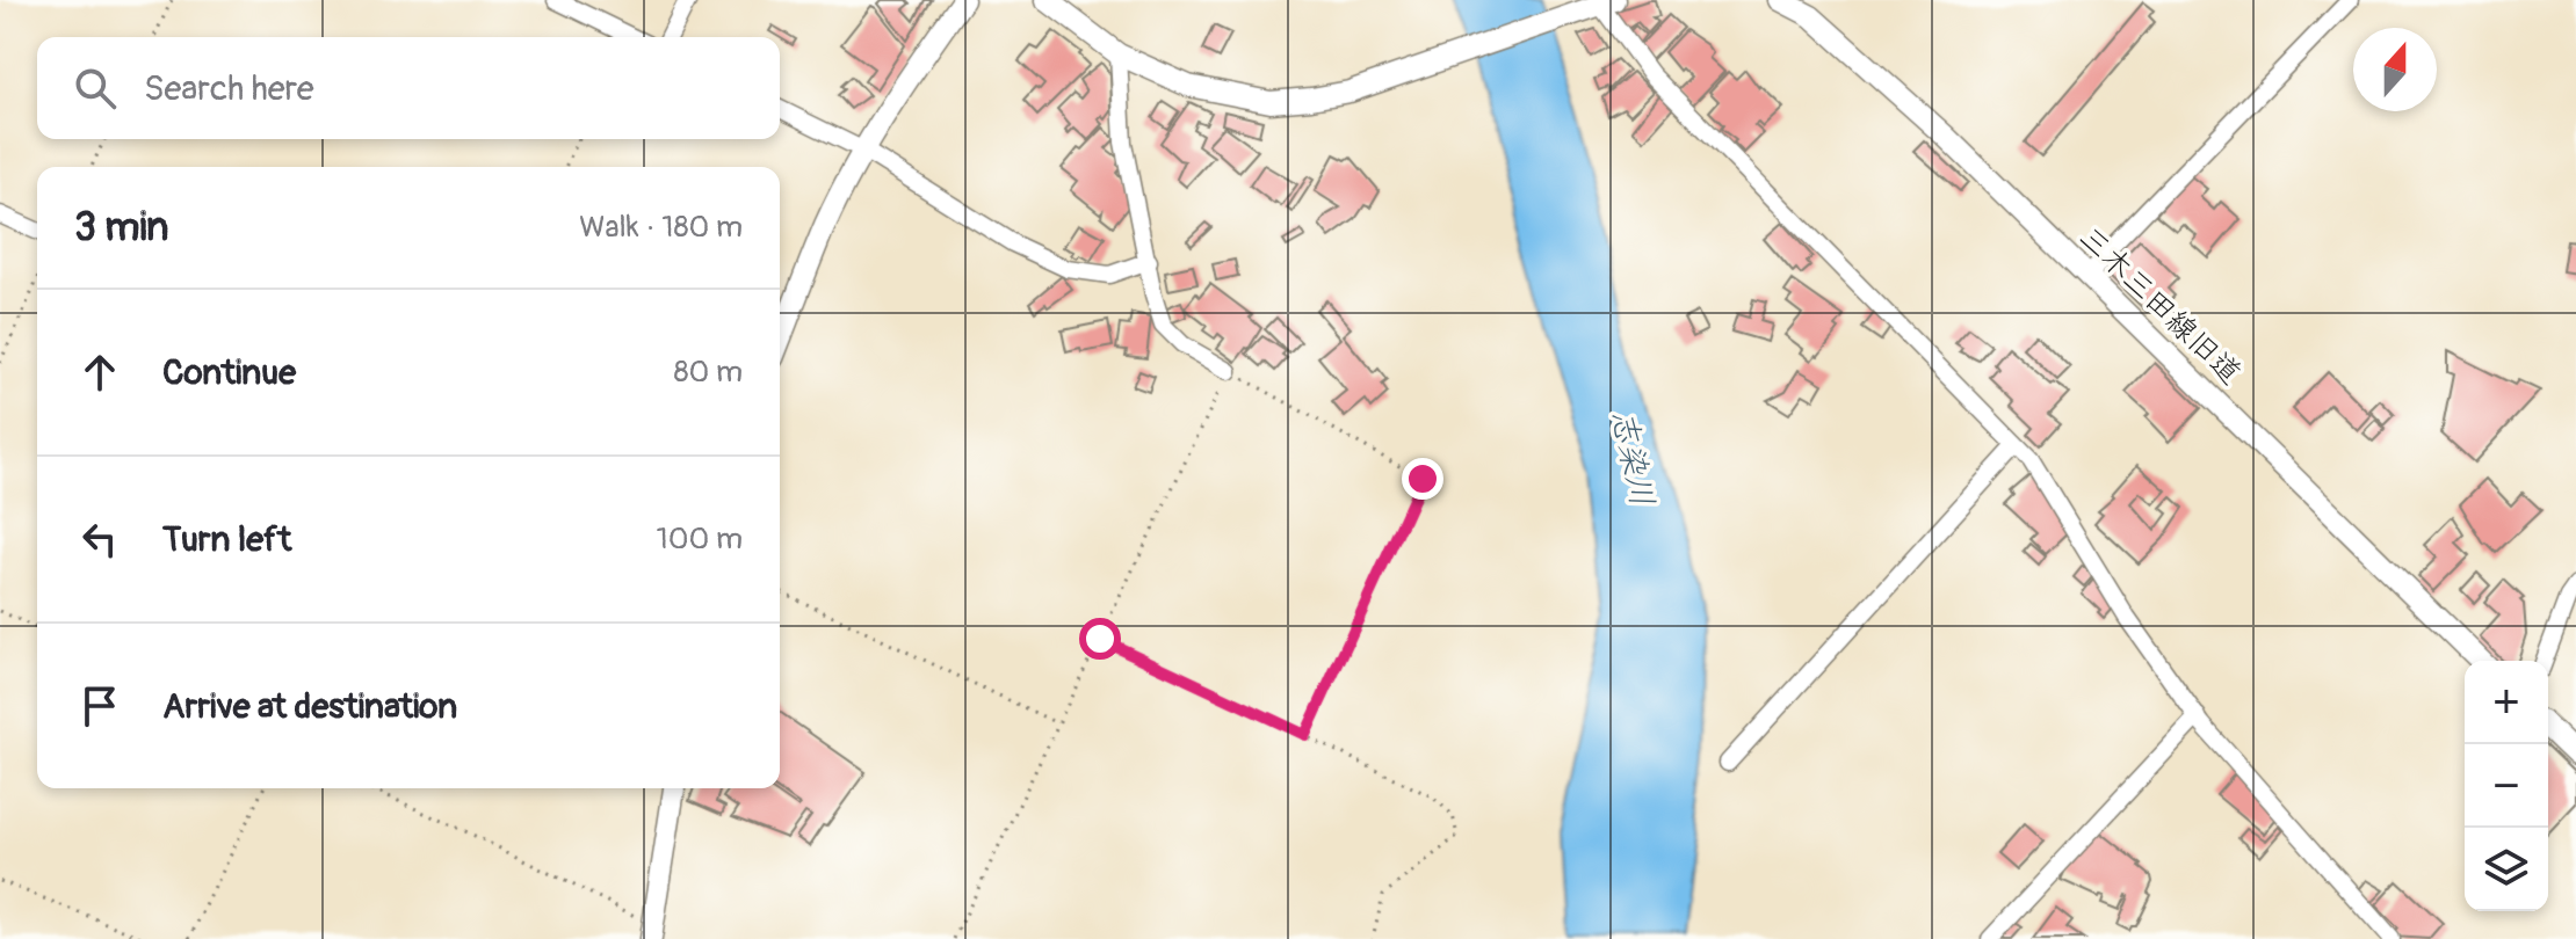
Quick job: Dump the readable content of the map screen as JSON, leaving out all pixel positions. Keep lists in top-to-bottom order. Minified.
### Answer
{"streets":{"street":["三木三田線旧道"]},"water":["志染川"],"north":"top","page":{"search":"Search here","heading":["3 min","Walk · 180 m"],"list":[["Continue","80 m"],["Turn left","100 m"],"Arrive at destination"],"map_buttons":["+","−"]}}
